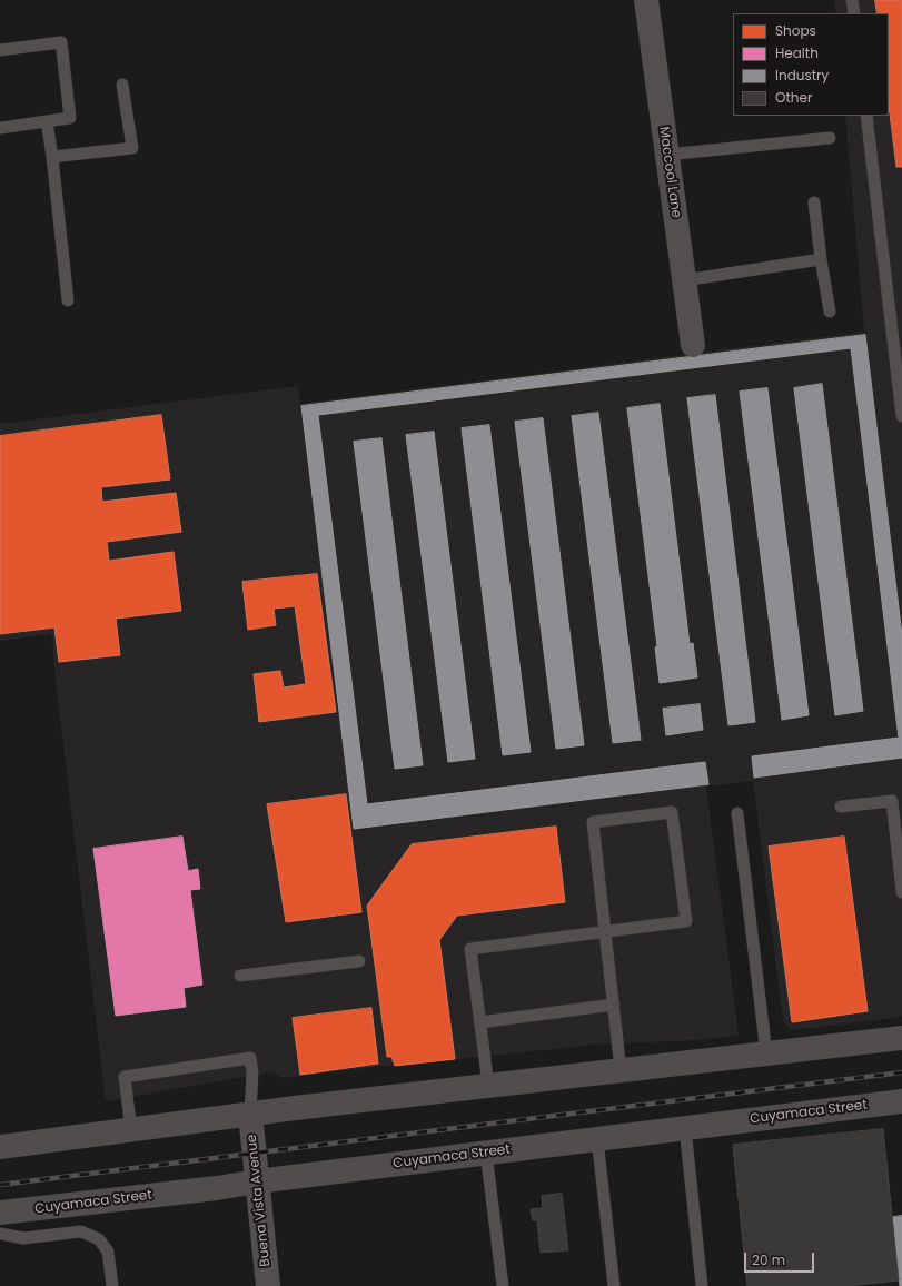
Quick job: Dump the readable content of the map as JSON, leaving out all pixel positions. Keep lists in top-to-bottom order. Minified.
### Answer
{"streets":{"main road":["Cuyamaca Street"],"street":["Maccool Lane","Buena Vista Avenue"]},"crossings":[["Cuyamaca Street","Buena Vista Avenue"]],"legend":["Shops","Health","Industry","Other"],"scale_bar":"20 m"}
